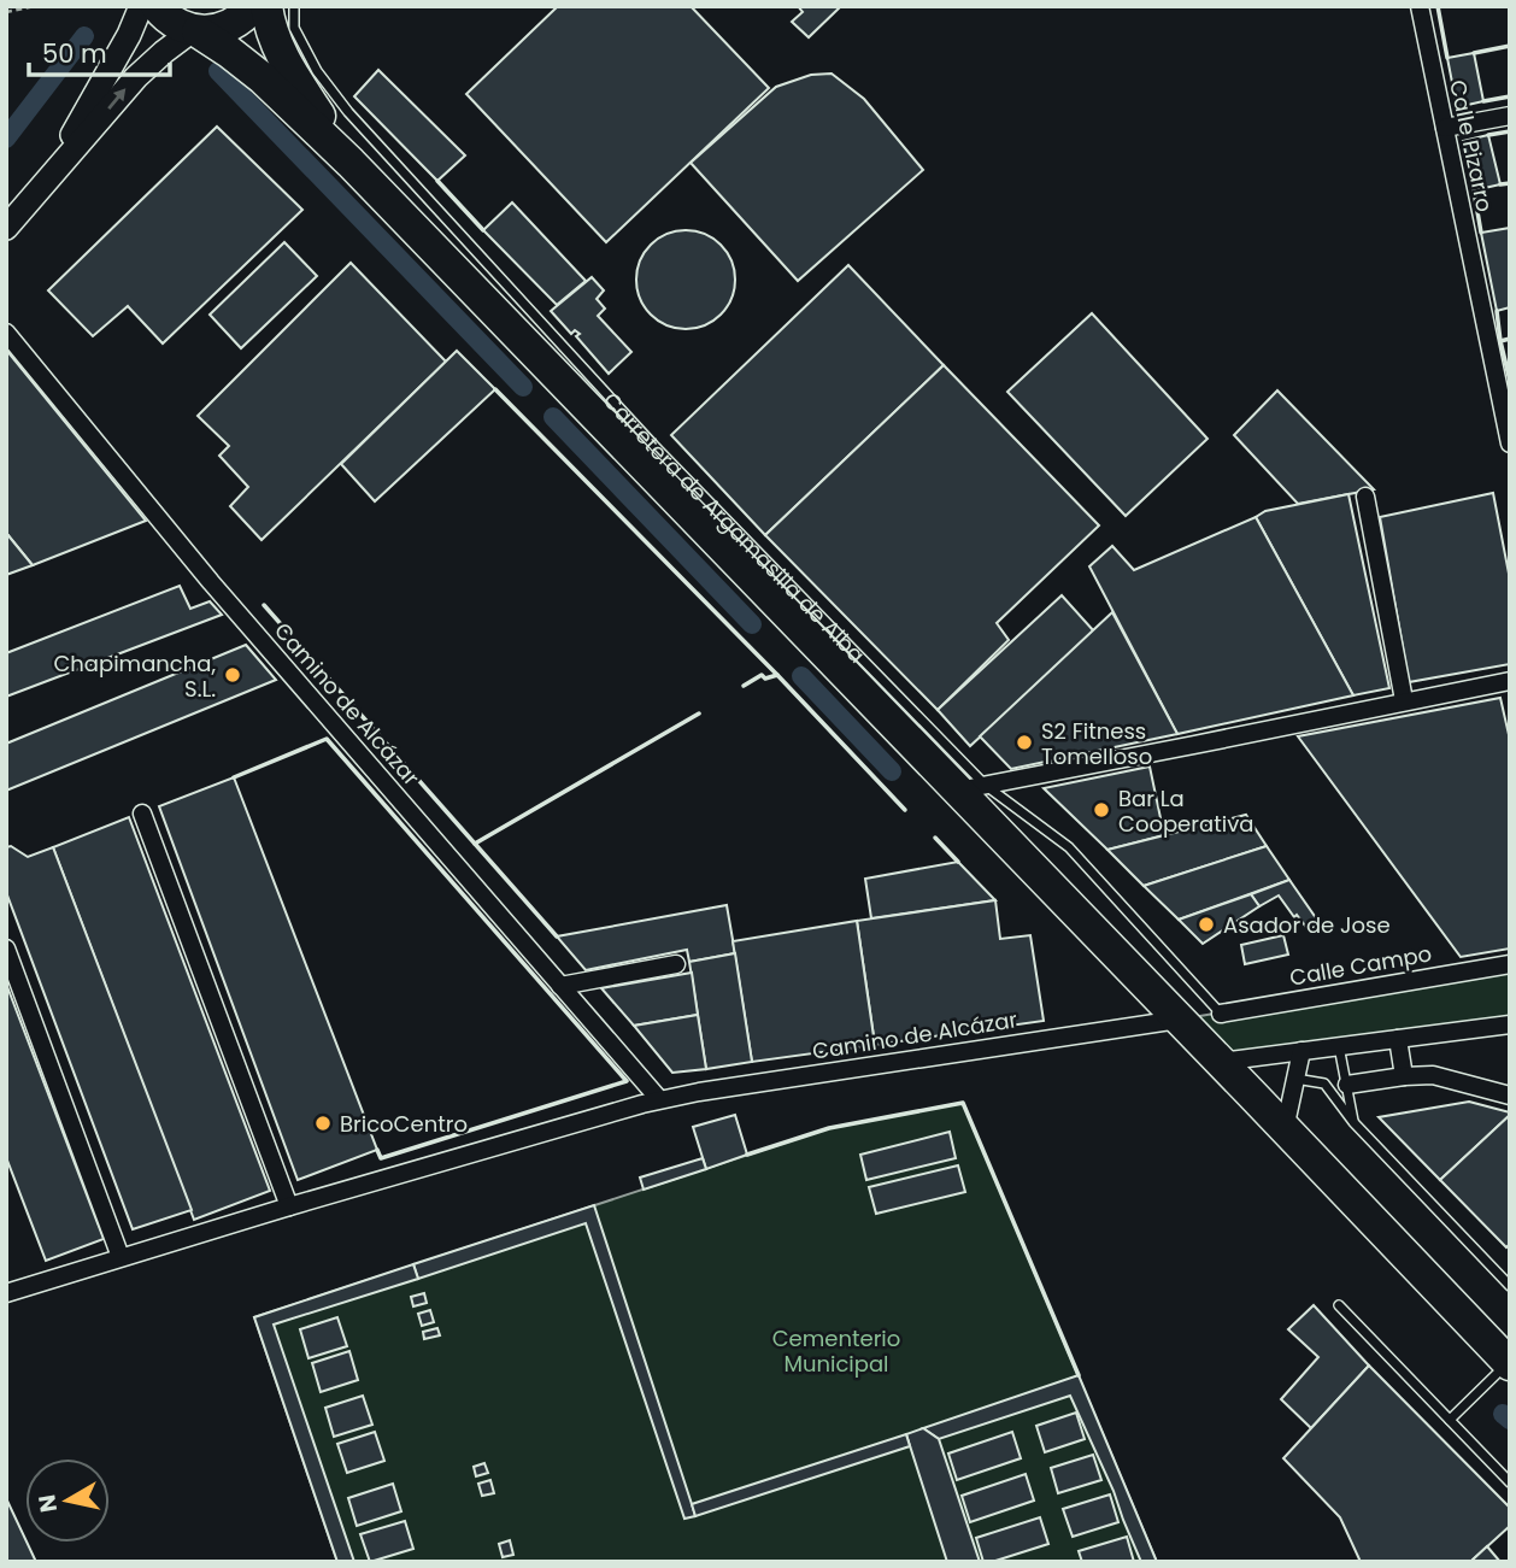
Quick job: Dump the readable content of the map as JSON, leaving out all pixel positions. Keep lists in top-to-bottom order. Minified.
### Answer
{"streets":{"highway":["Carretera de Argamasilla de Alba"],"street":["Calle Pizarro","Camino de Alcázar","Calle Campo"]},"crossings":[["Carretera de Argamasilla de Alba","Camino de Alcázar"],["Carretera de Argamasilla de Alba","Calle Campo"]],"parks":["Cementerio Municipal"],"places":["Chapimancha, S.L.","S2 Fitness Tomelloso","Bar La Cooperativa","Asador de Jose","BricoCentro"],"scale_bar":"50 m","north":"left"}
